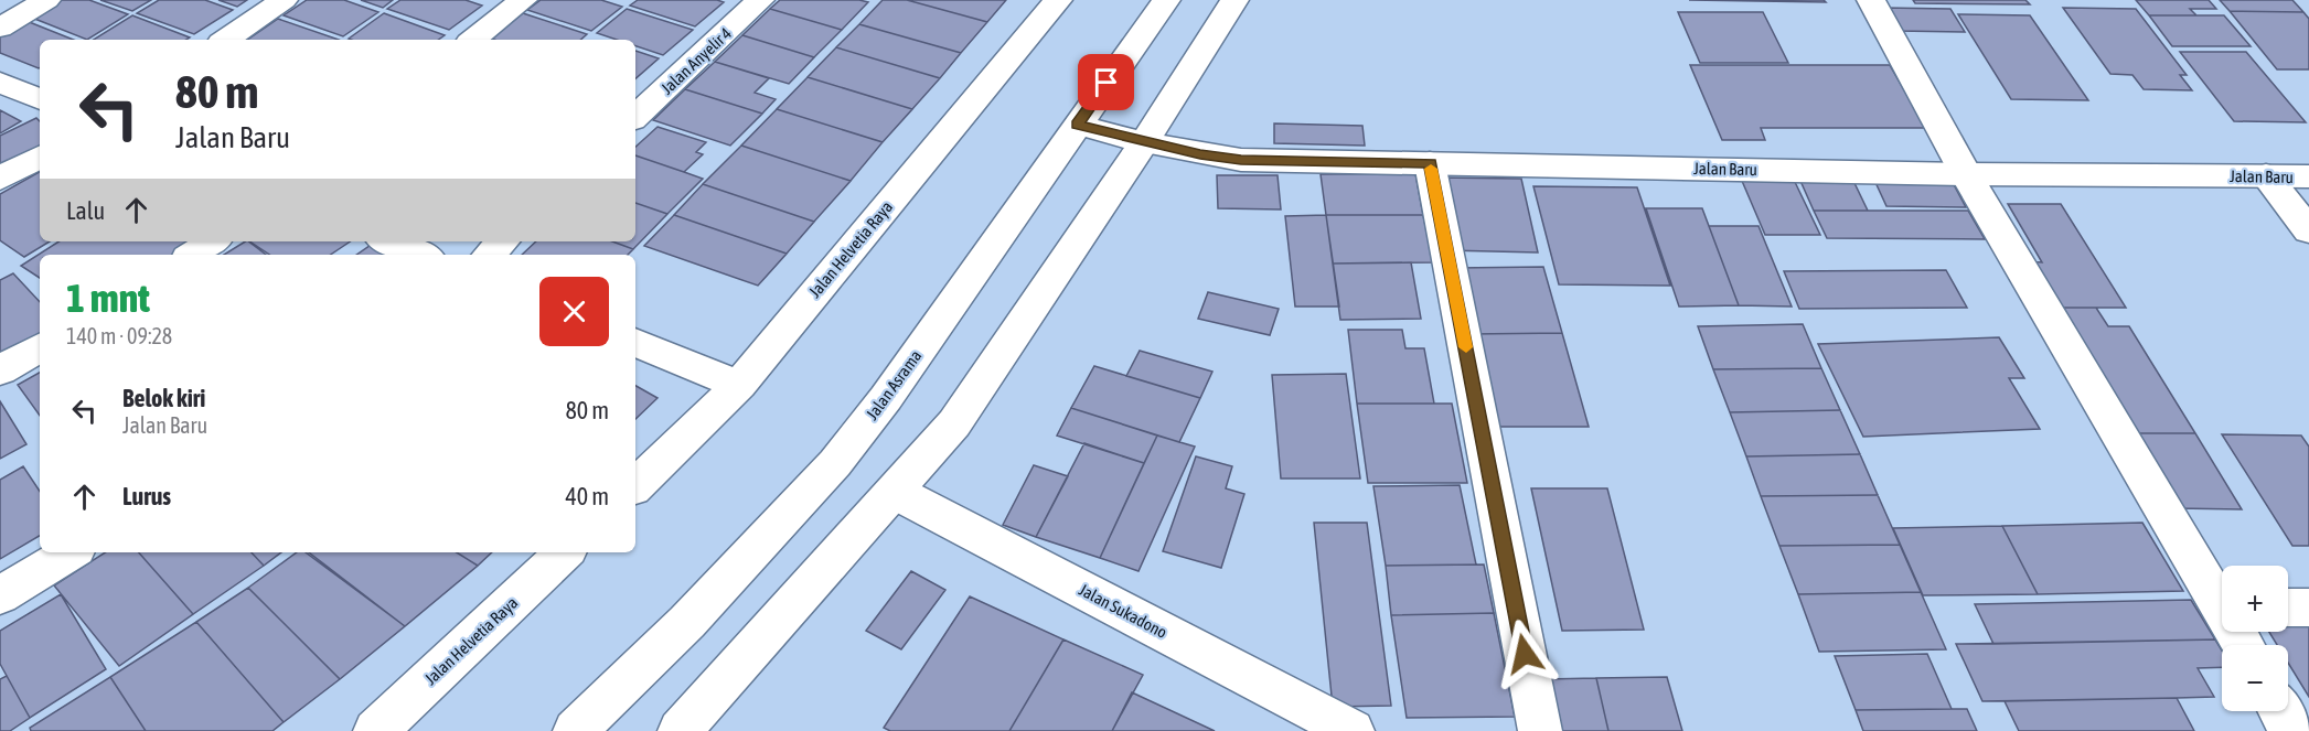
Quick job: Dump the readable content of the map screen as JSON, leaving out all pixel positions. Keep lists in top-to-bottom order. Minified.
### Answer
{"streets":{"main road":["Jalan Anyelir 4","Jalan Baru","Jalan Helvetia Raya","Jalan Asrama","Jalan Sukadono"]},"crossings":[["Jalan Baru","Jalan Asrama"]],"page":{"turn":["80 m","Jalan Baru"],"then":"Lalu","heading":["1 mnt","140 m · 09:28"],"list":[{"name":"Belok kiri","note":"Jalan Baru","value":"80 m"},{"name":"Lurus","value":"40 m"}],"map_buttons":["+","−"]}}
